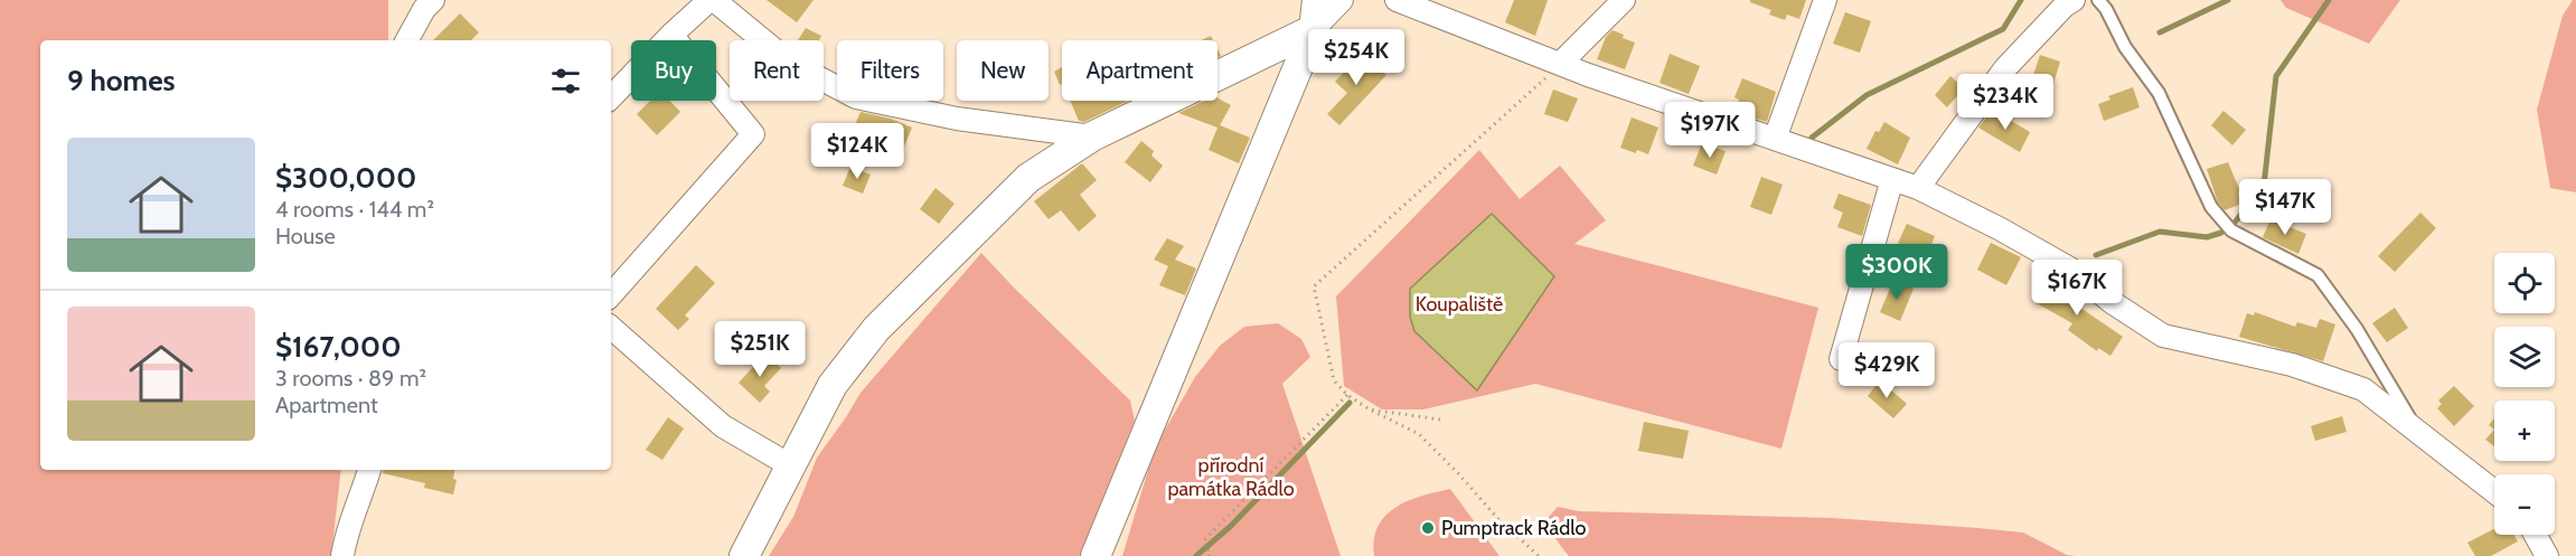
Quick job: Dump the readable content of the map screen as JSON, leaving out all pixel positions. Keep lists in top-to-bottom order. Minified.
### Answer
{"parks":["Koupaliště","přírodní památka Rádlo"],"places":["Pumptrack Rádlo"],"page":{"price":["$254K","$234K","$197K","$124K","$147K","$300K","$167K","$251K","$429K"],"chip":["Buy","Rent","Filters","New","Apartment"],"heading":"9 homes","list":[{"name":"$300,000","note":"4 rooms · 144 m² · House"},{"name":"$167,000","note":"3 rooms · 89 m² · Apartment"}],"map_buttons":["+","−"]}}
